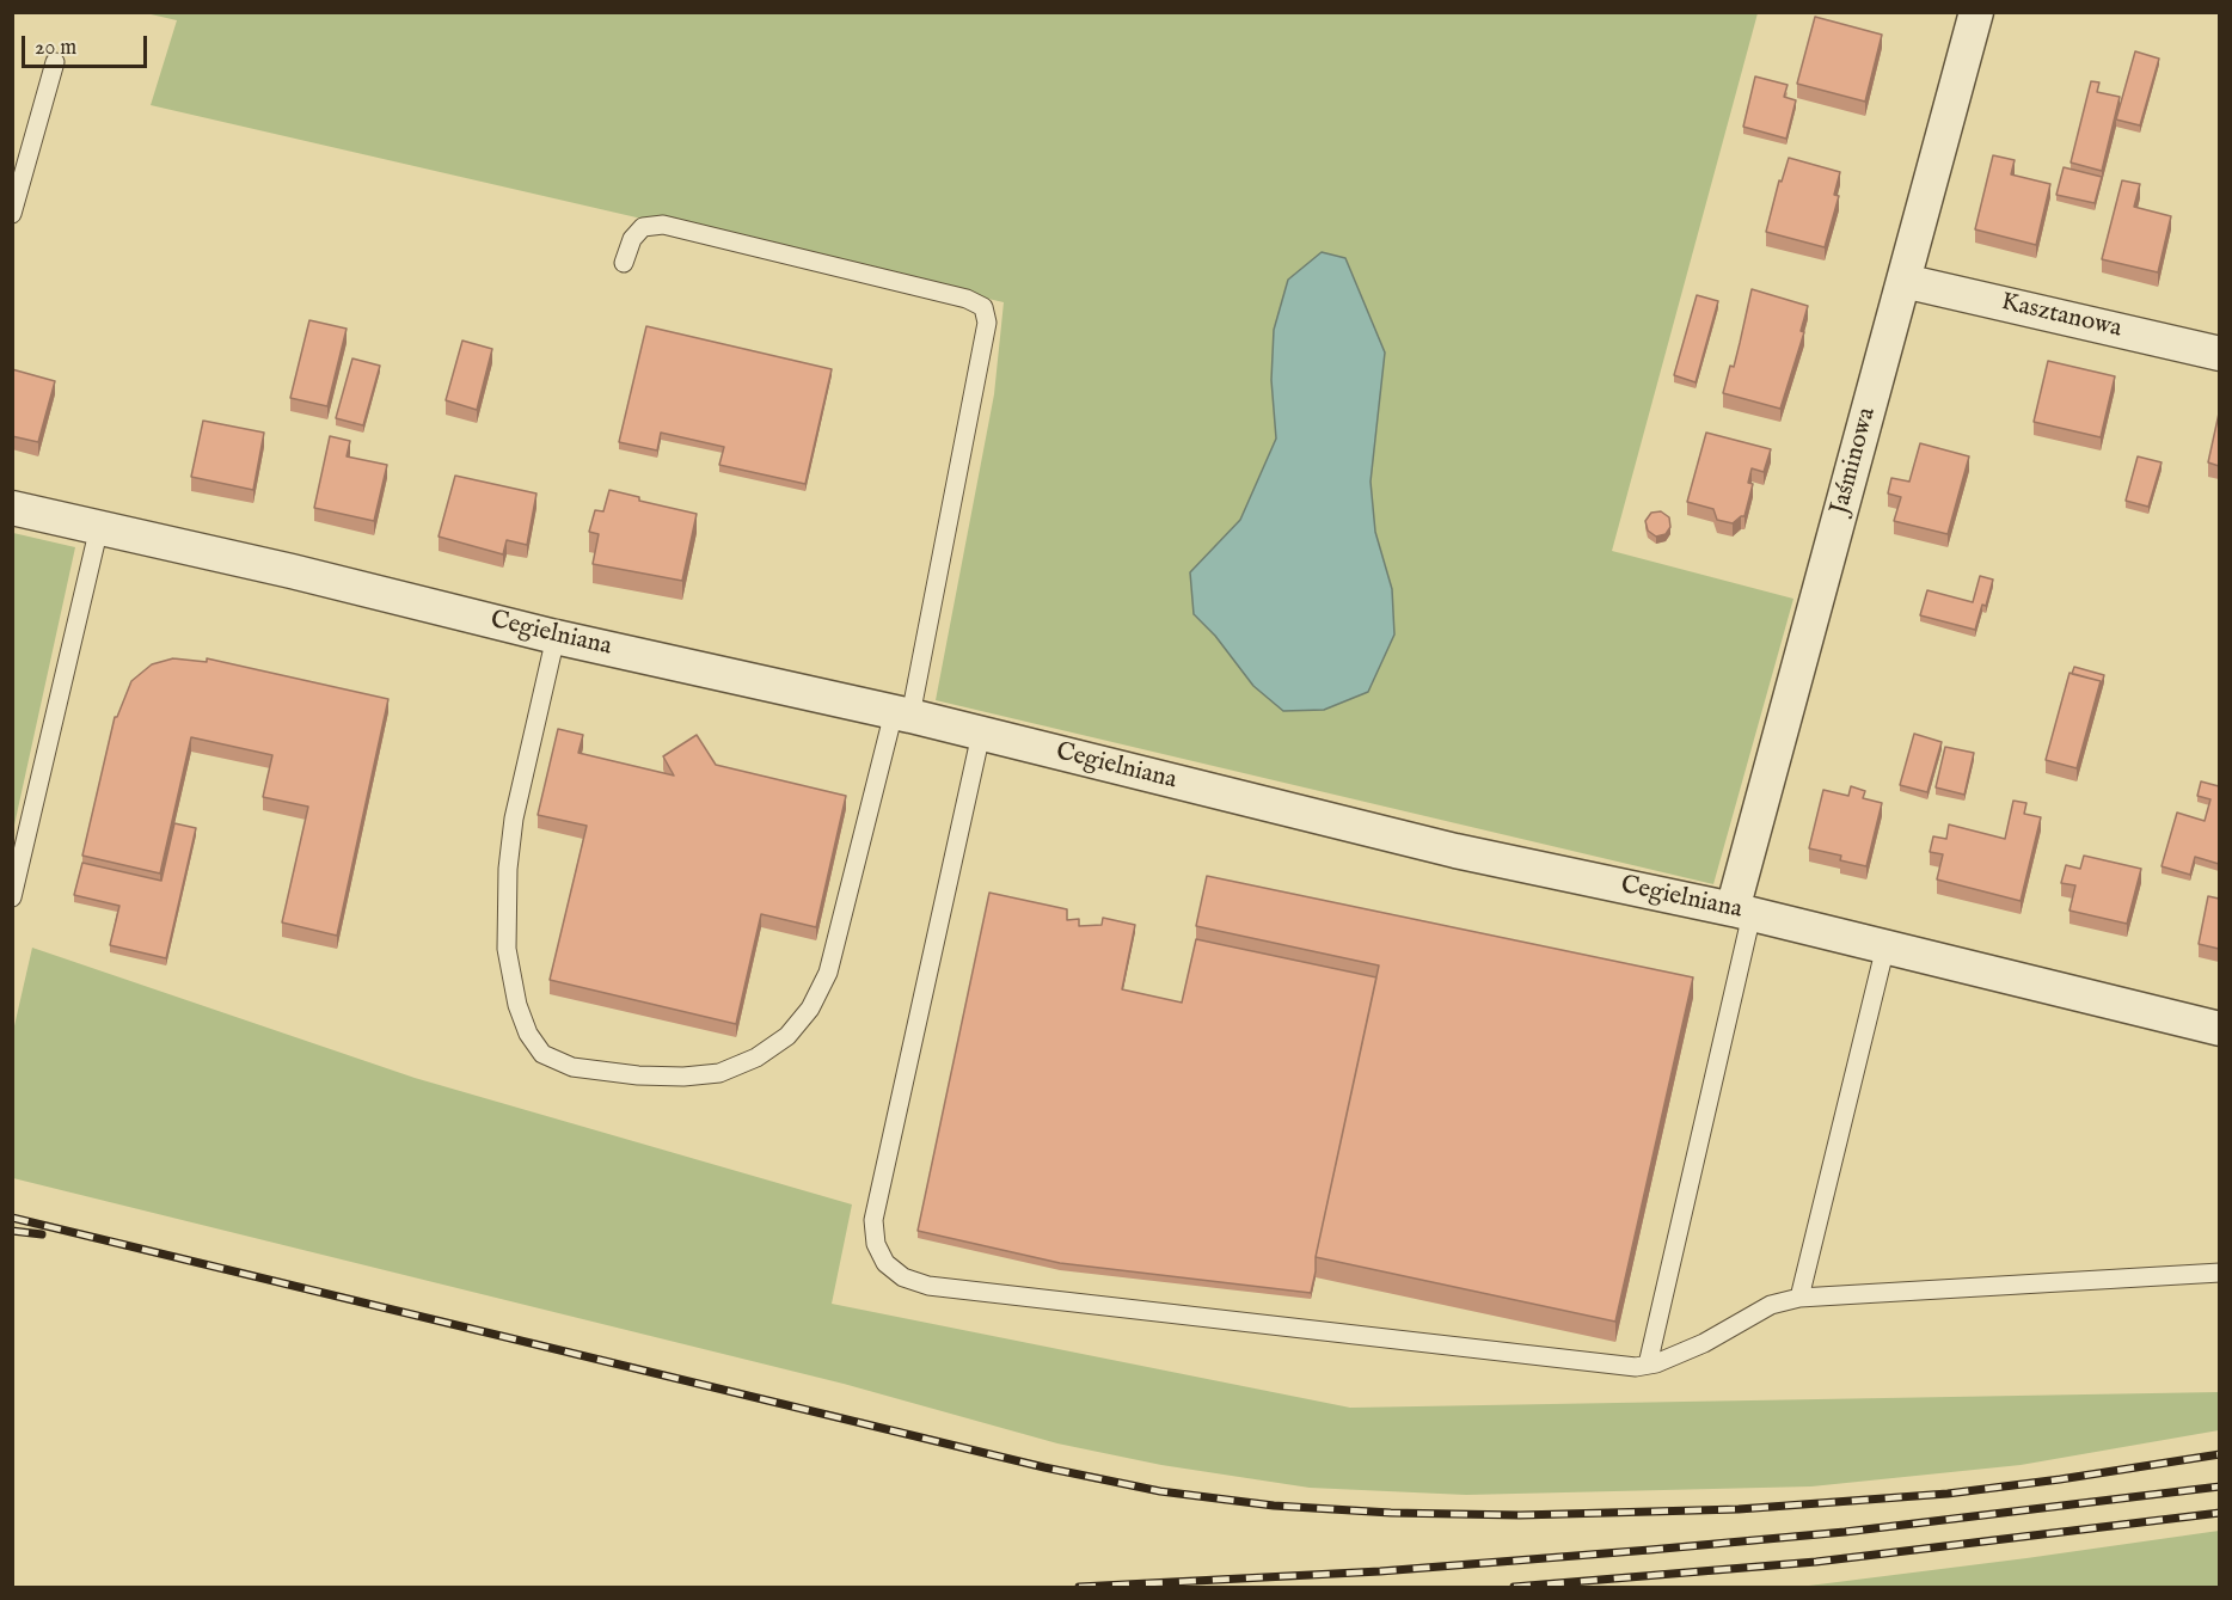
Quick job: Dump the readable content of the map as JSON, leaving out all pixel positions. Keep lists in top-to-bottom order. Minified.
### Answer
{"streets":{"street":["Kasztanowa","Jaśminowa","Cegielniana"]},"crossings":[["Kasztanowa","Jaśminowa"],["Jaśminowa","Cegielniana"]],"scale_bar":"20 m"}
